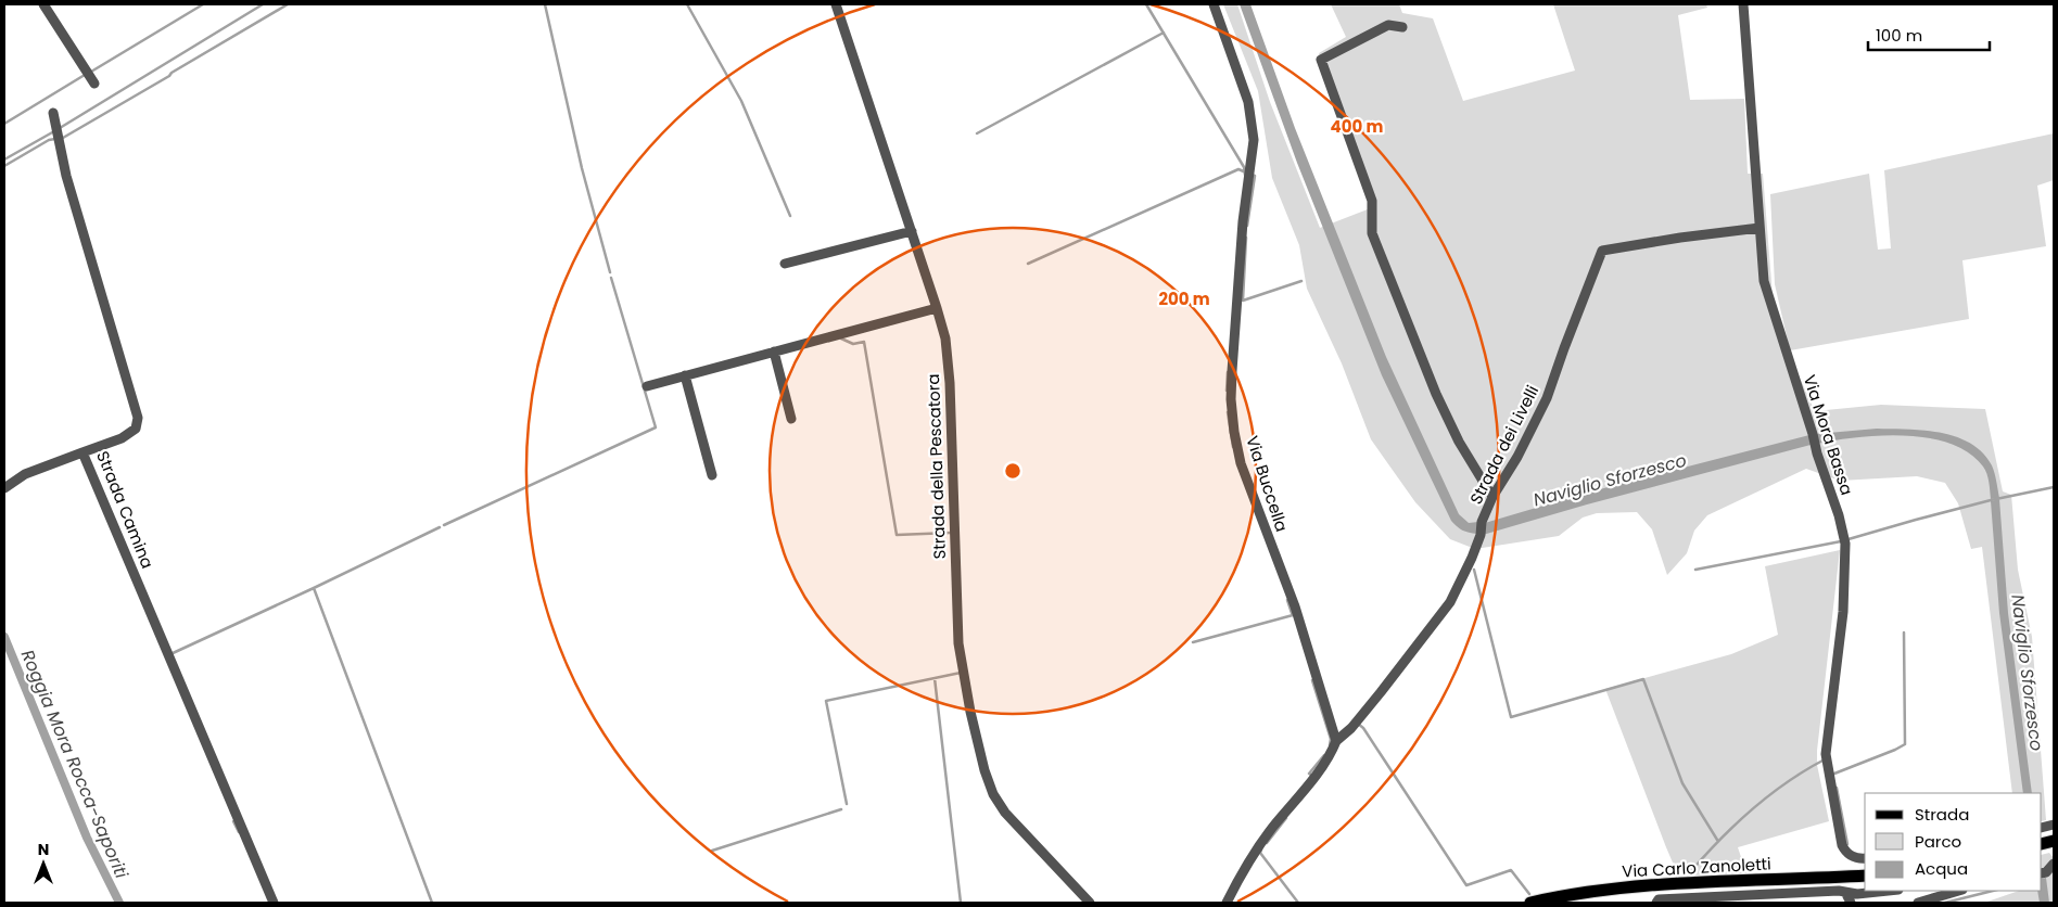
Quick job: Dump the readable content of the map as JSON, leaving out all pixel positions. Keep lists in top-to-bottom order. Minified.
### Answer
{"streets":{"main road":["Via Carlo Zanoletti"],"street":["Via Mora Bassa","Strada dei Livelli","Strada della Pescatora","Via Buccella","Strada Camina"]},"crossings":[["Via Mora Bassa","Strada dei Livelli"],["Strada dei Livelli","Via Buccella"]],"water":["Naviglio Sforzesco","Roggia Mora Rocca-Saporiti"],"legend":["Strada","Parco","Acqua"],"scale_bar":"100 m","north":"top","rings":["400 m","200 m"]}
